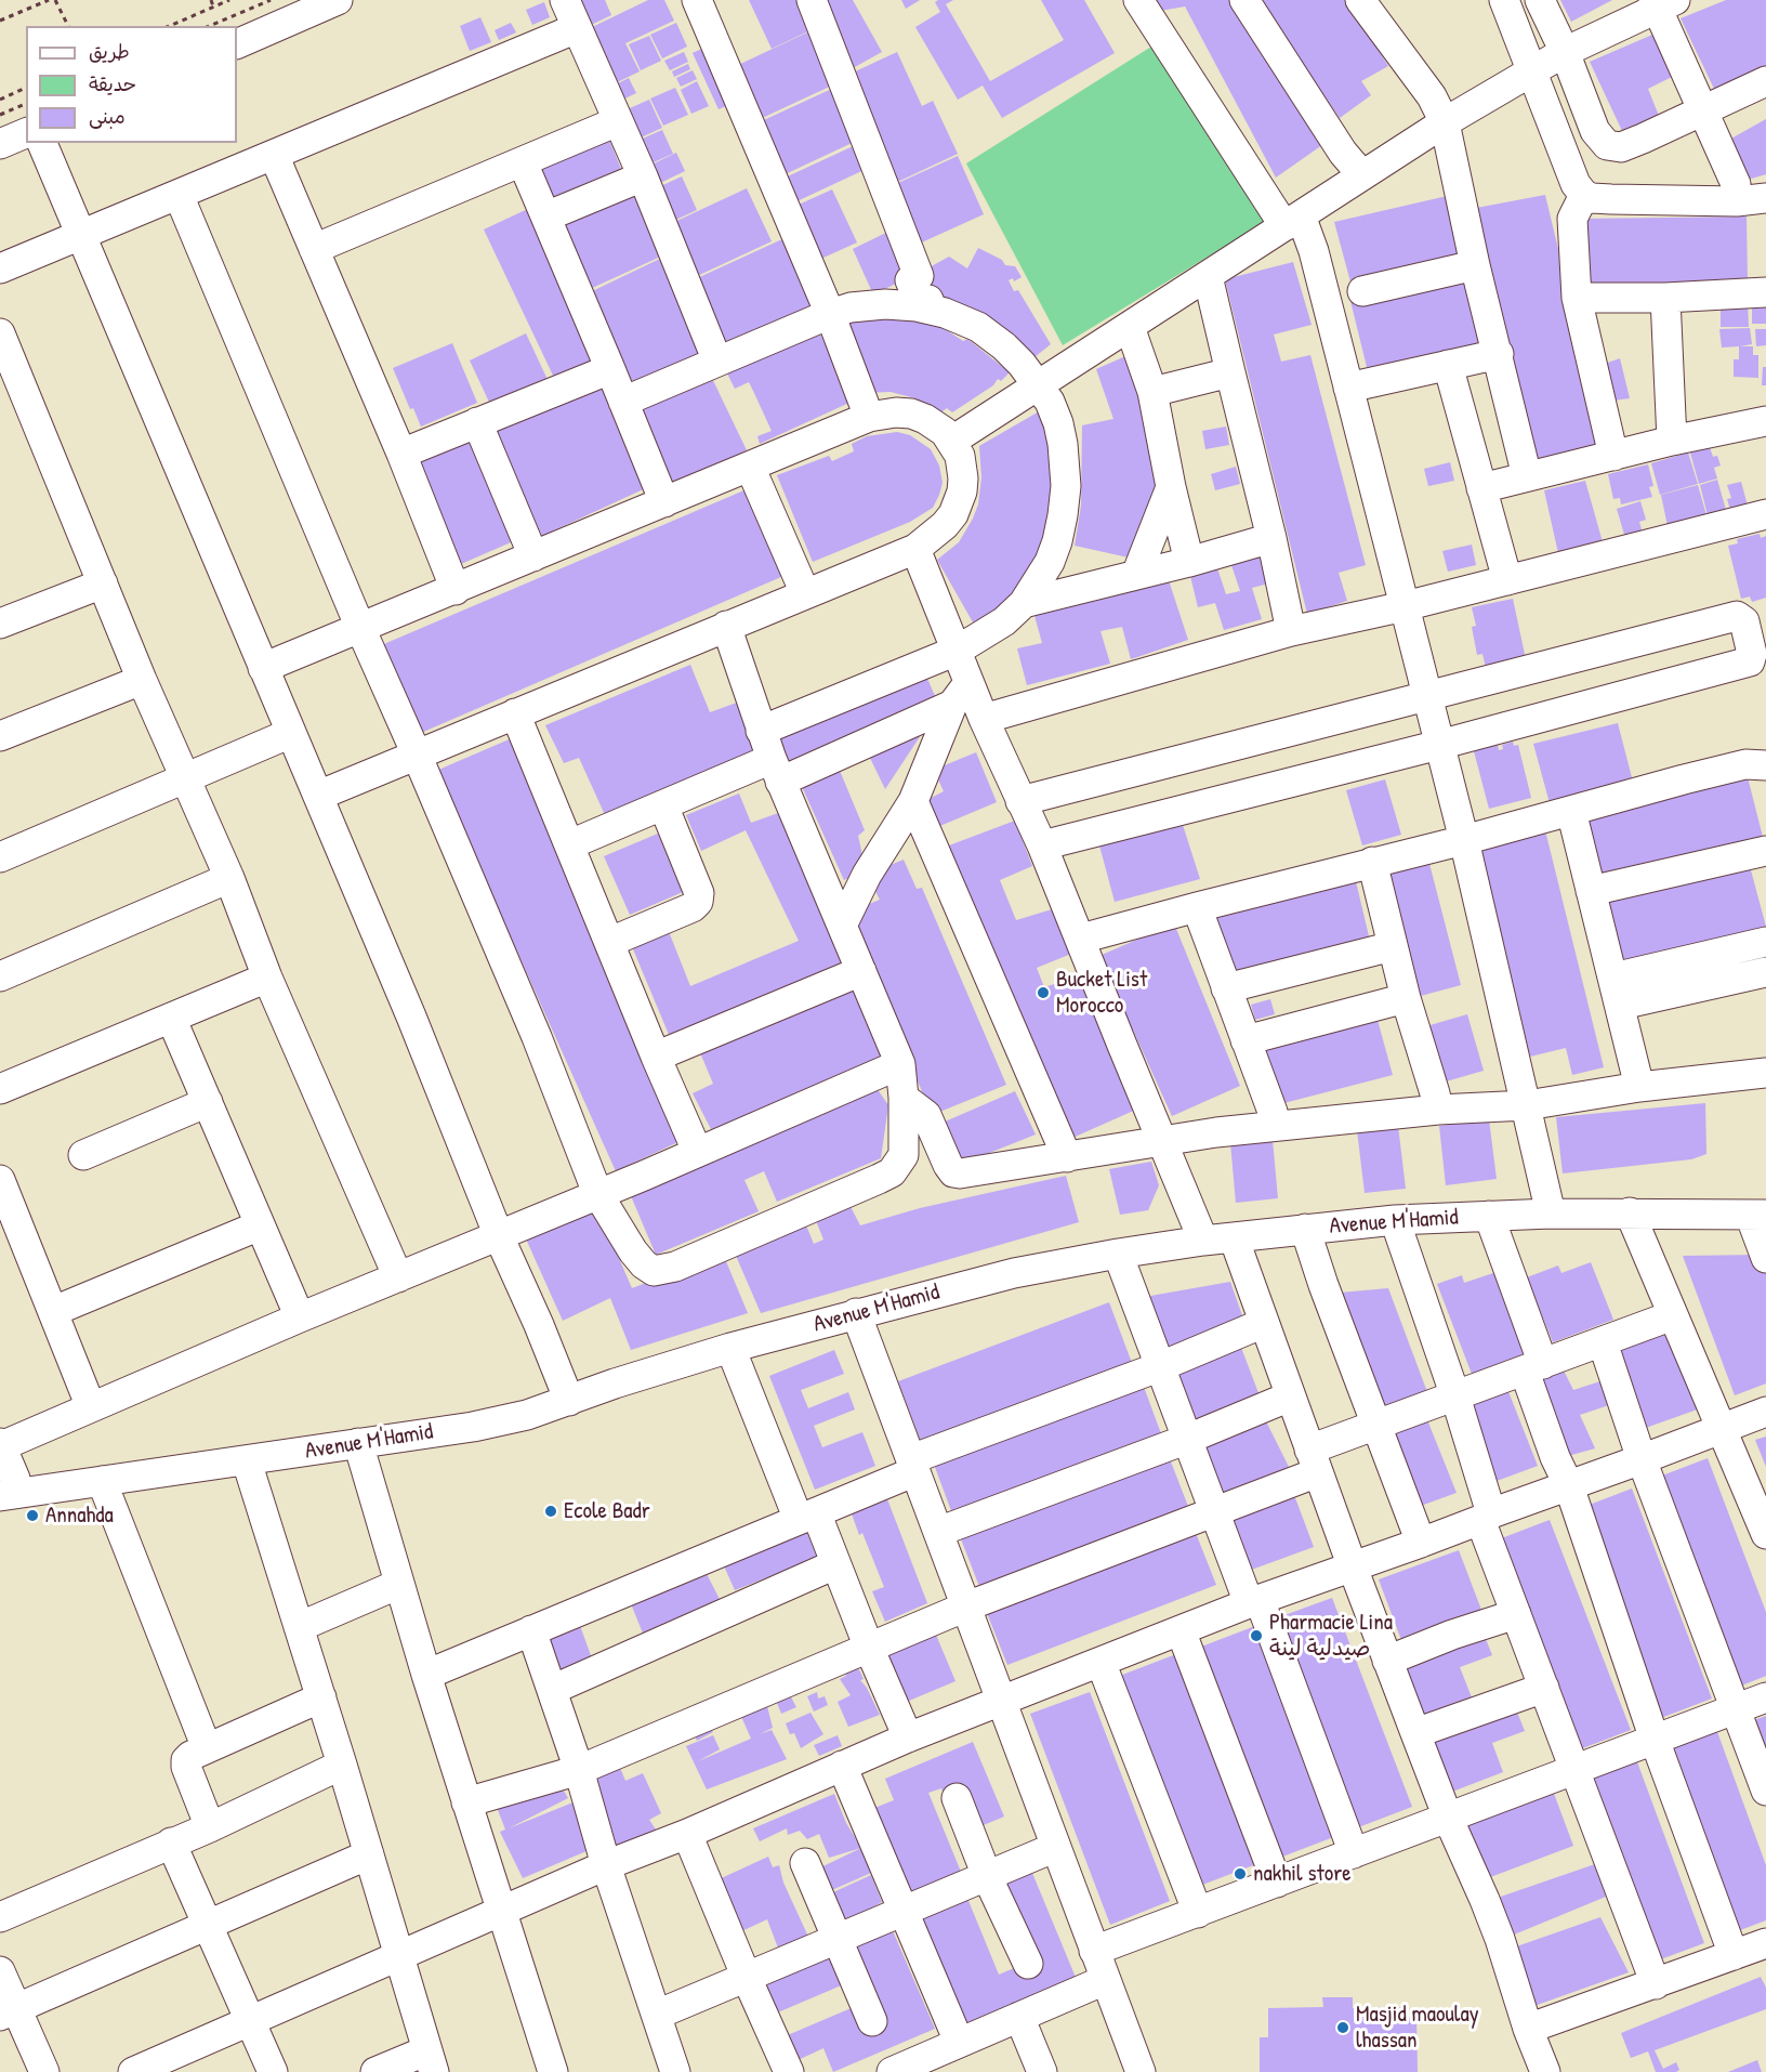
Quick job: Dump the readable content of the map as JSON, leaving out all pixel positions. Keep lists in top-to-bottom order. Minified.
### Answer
{"streets":{"street":["Avenue M'Hamid"]},"places":["Bucket List Morocco","Ecole Badr","Annahda","Pharmacie Lina صيدلية لينة","nakhil store","Masjid maoulay lhassan"],"legend":["طريق","حديقة","مبنى"]}
